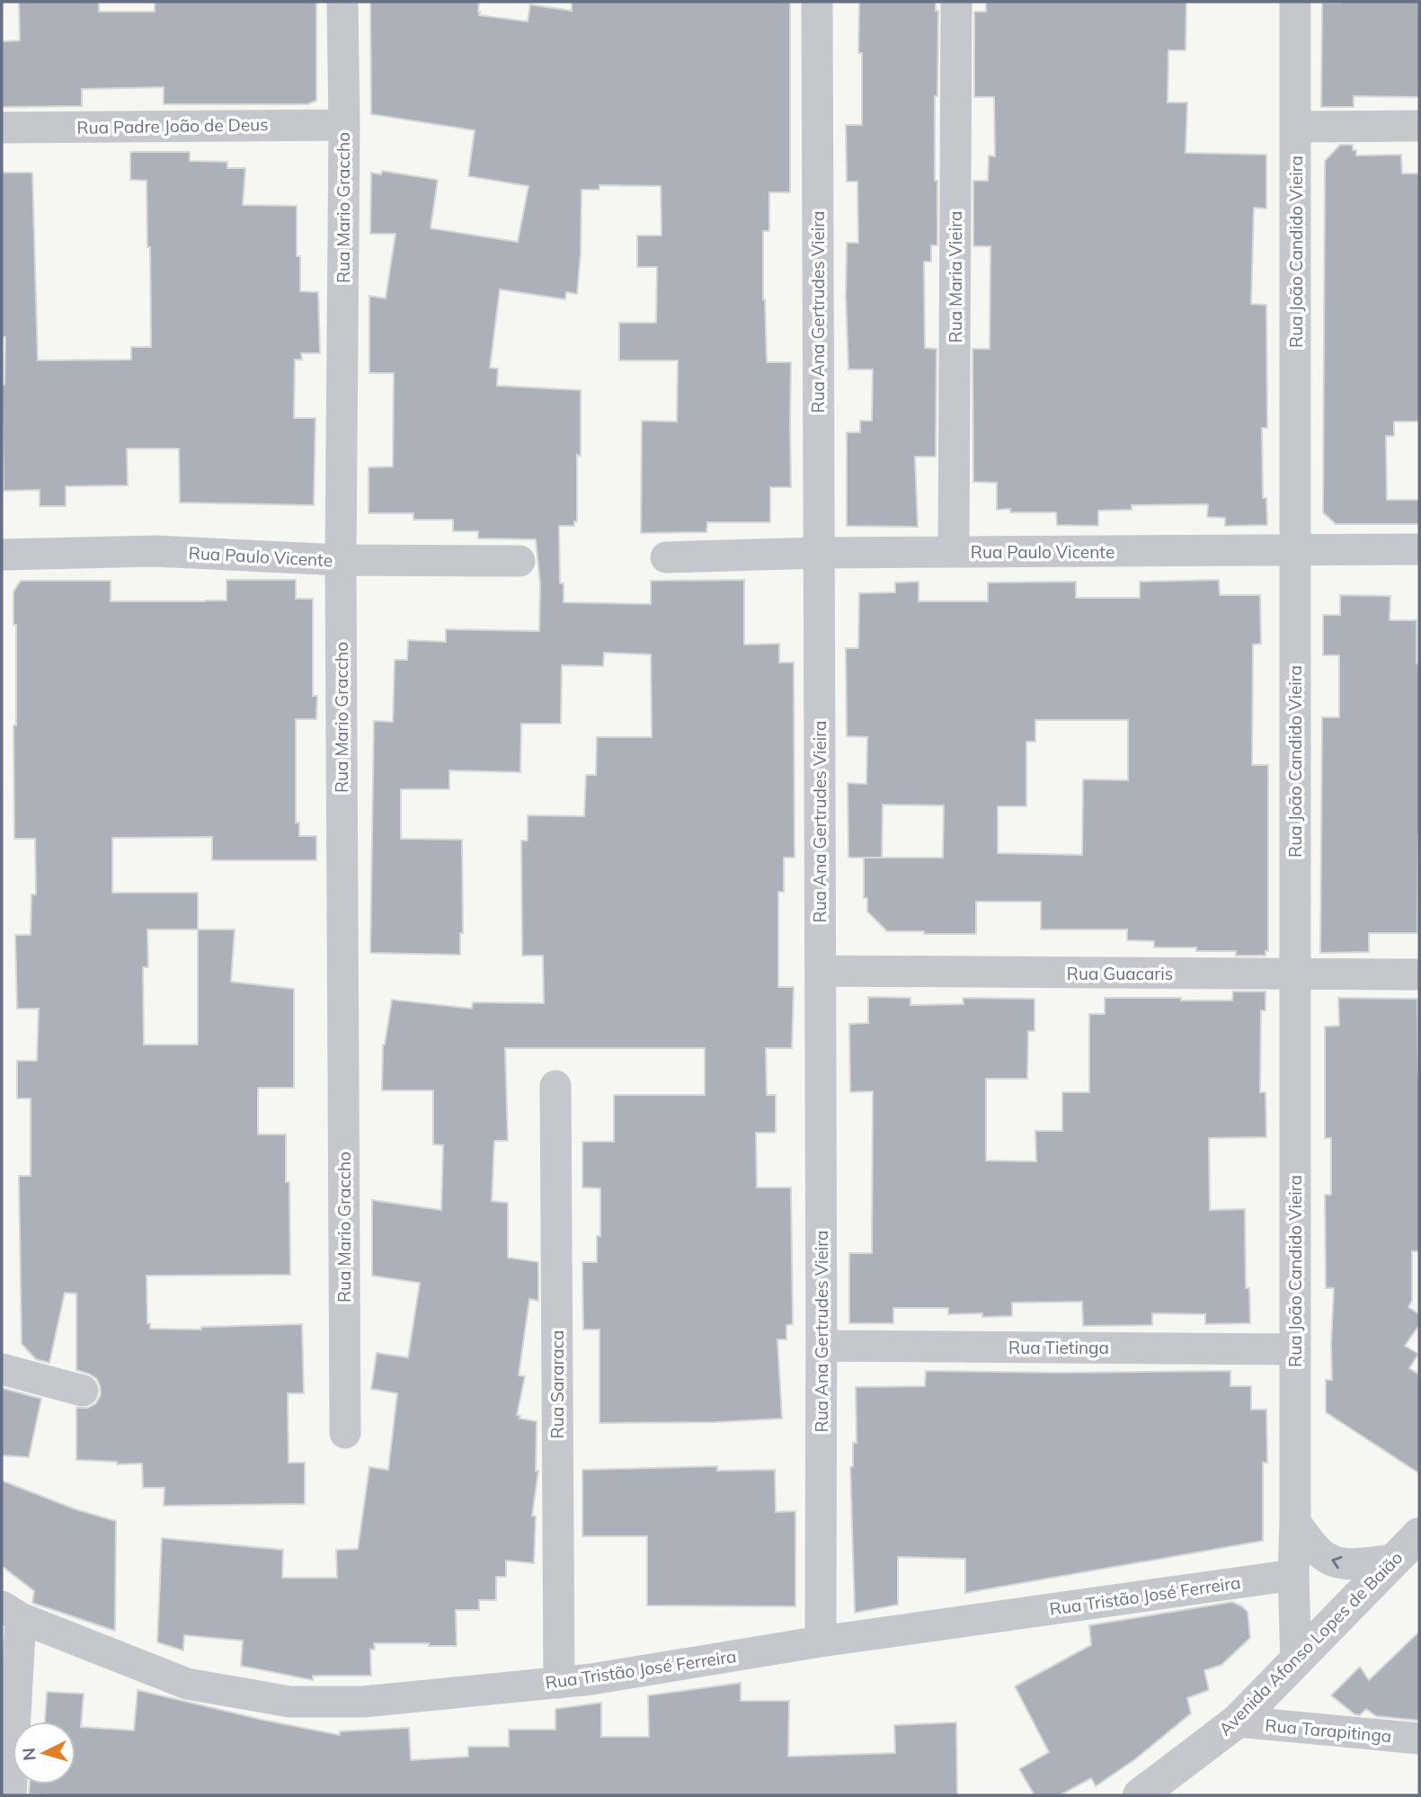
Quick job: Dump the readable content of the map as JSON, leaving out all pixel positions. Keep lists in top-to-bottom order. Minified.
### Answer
{"streets":{"street":["Rua Padre João de Deus","Rua Mario Graccho","Rua João Candido Vieira","Rua Maria Vieira","Rua Ana Gertrudes Vieira","Rua Paulo Vicente","Rua Guacaris","Rua Tietinga","Rua Sararaca","Rua Tristão José Ferreira","Avenida Afonso Lopes de Baião","Rua Tarapitinga"]},"crossings":[["Rua Padre João de Deus","Rua Mario Graccho"],["Rua Mario Graccho","Rua Paulo Vicente"],["Rua João Candido Vieira","Rua Paulo Vicente"],["Rua João Candido Vieira","Rua Guacaris"],["Rua João Candido Vieira","Rua Tietinga"],["Rua João Candido Vieira","Rua Tristão José Ferreira"],["Rua João Candido Vieira","Avenida Afonso Lopes de Baião"],["Rua Maria Vieira","Rua Paulo Vicente"],["Rua Ana Gertrudes Vieira","Rua Paulo Vicente"],["Rua Ana Gertrudes Vieira","Rua Guacaris"],["Rua Ana Gertrudes Vieira","Rua Tietinga"],["Rua Ana Gertrudes Vieira","Rua Tristão José Ferreira"],["Rua Sararaca","Rua Tristão José Ferreira"],["Avenida Afonso Lopes de Baião","Rua Tarapitinga"]],"north":"left"}
